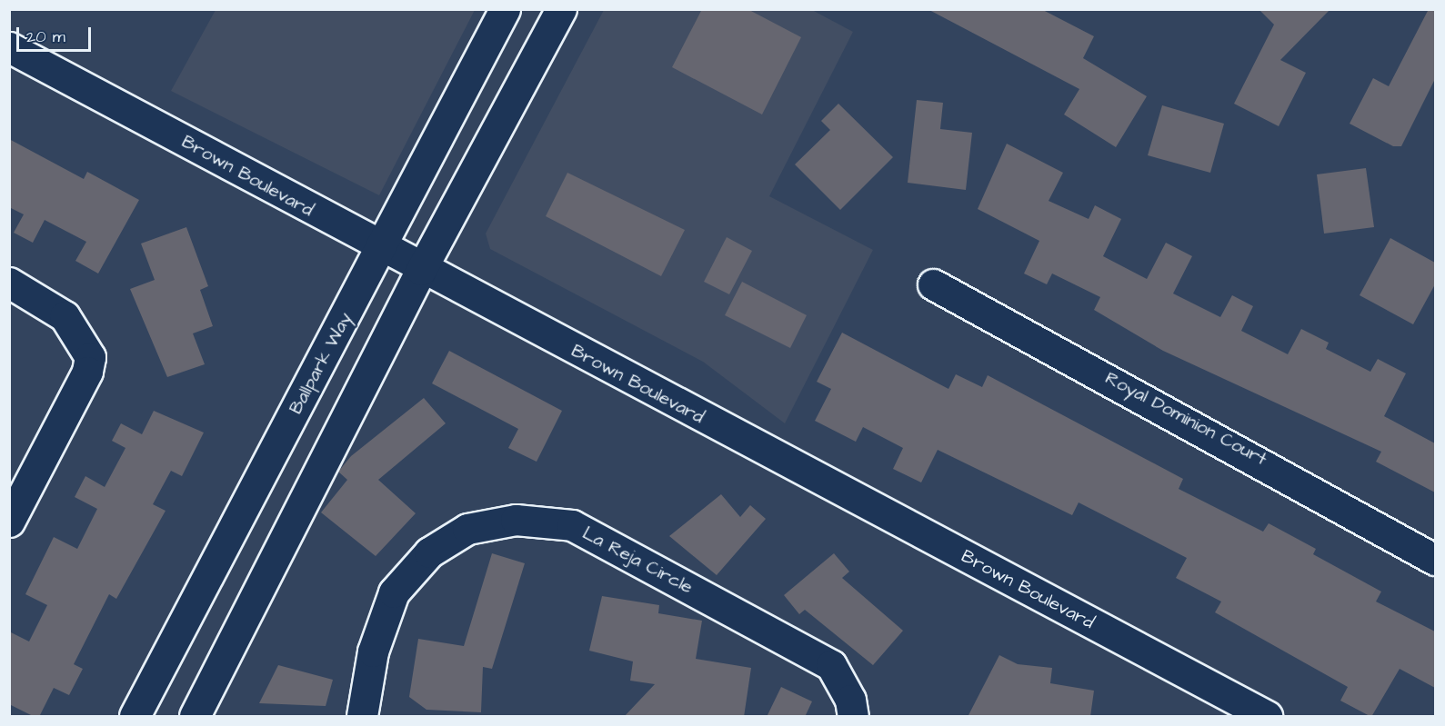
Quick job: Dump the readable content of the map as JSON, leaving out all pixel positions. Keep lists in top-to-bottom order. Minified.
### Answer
{"streets":{"street":["Brown Boulevard","Ballpark Way","Royal Dominion Court","La Reja Circle"]},"crossings":[["Brown Boulevard","Ballpark Way"]],"scale_bar":"20 m"}
